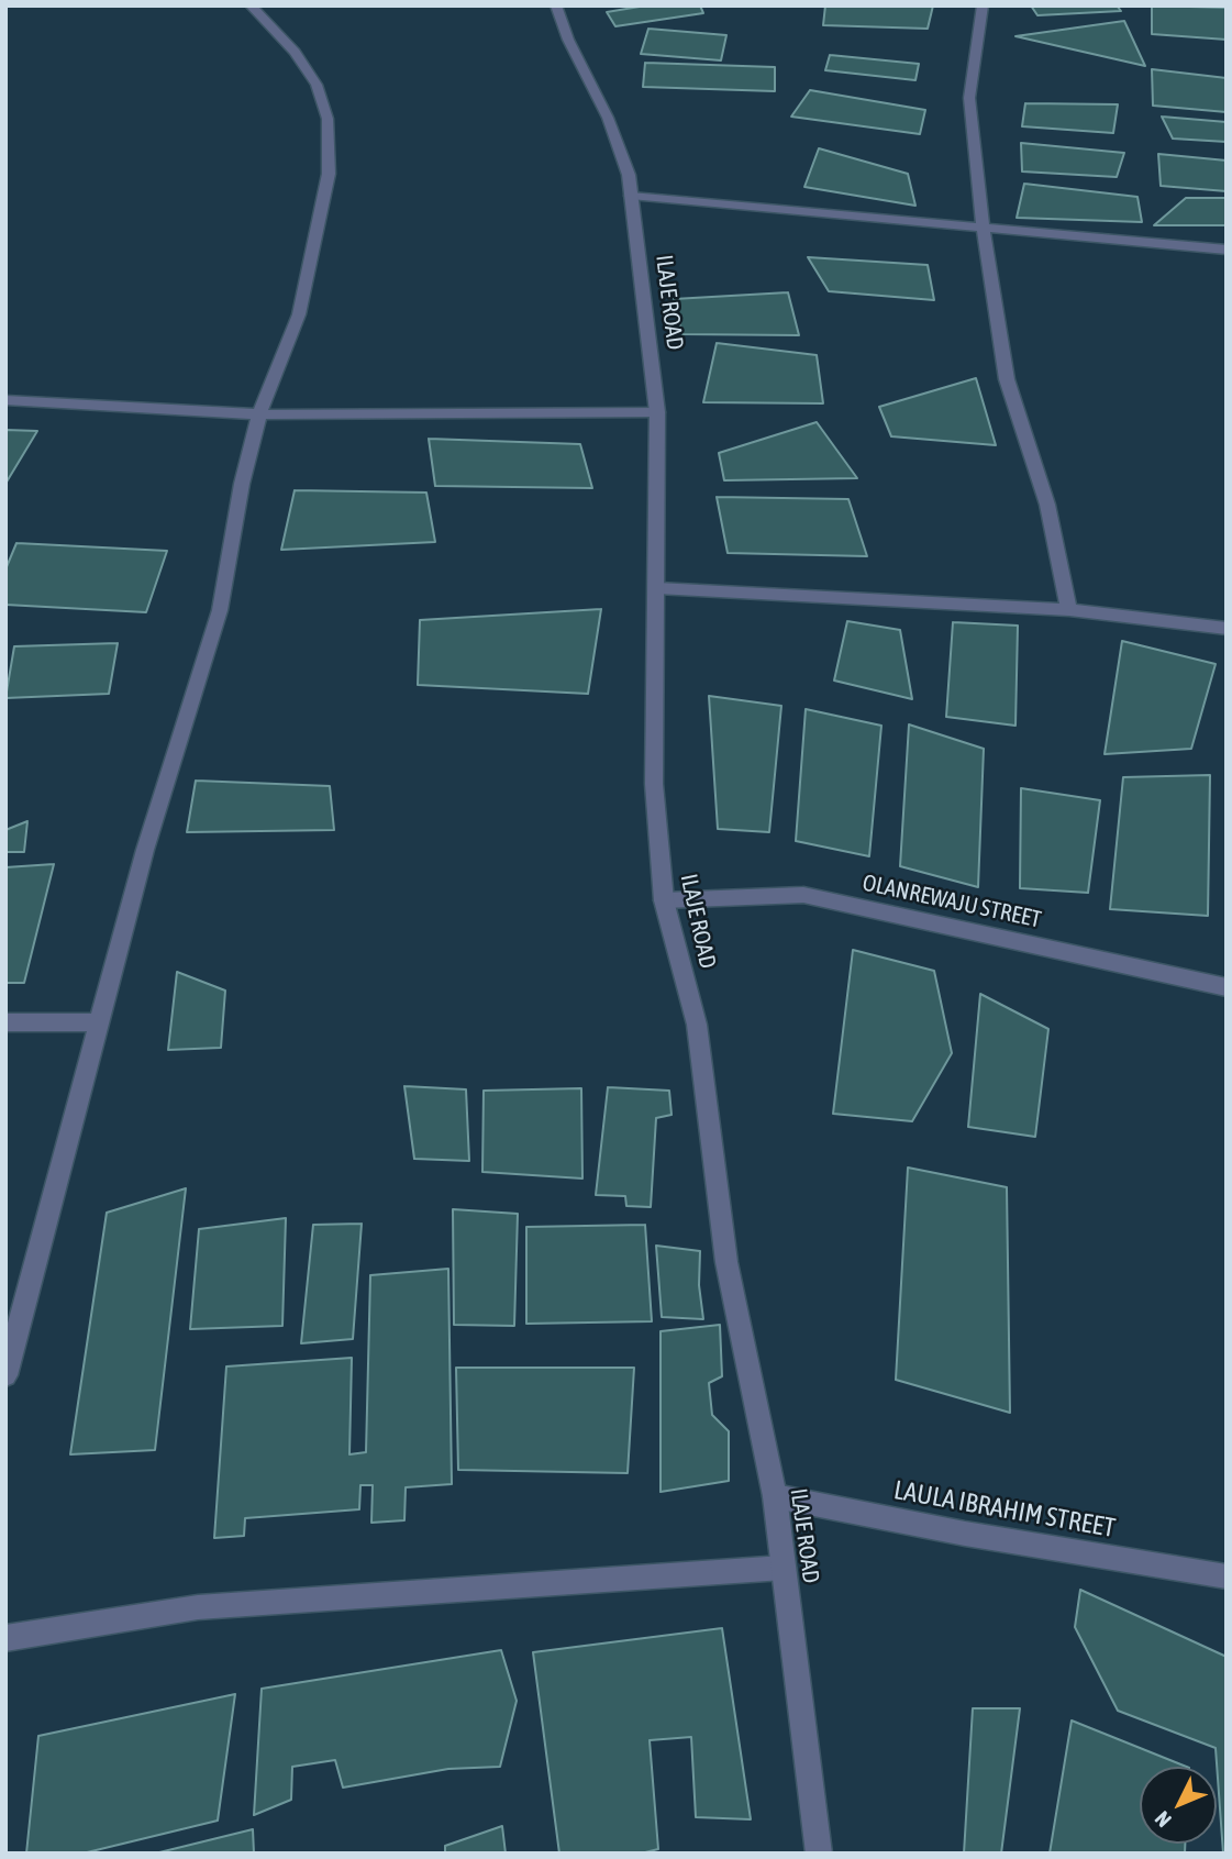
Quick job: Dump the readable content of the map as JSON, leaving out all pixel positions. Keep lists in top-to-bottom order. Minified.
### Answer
{"streets":{"street":["ILAJE ROAD","OLANREWAJU STREET","LAULA IBRAHIM STREET"]},"crossings":[["ILAJE ROAD","OLANREWAJU STREET"],["ILAJE ROAD","LAULA IBRAHIM STREET"]],"north":"bottom left"}
